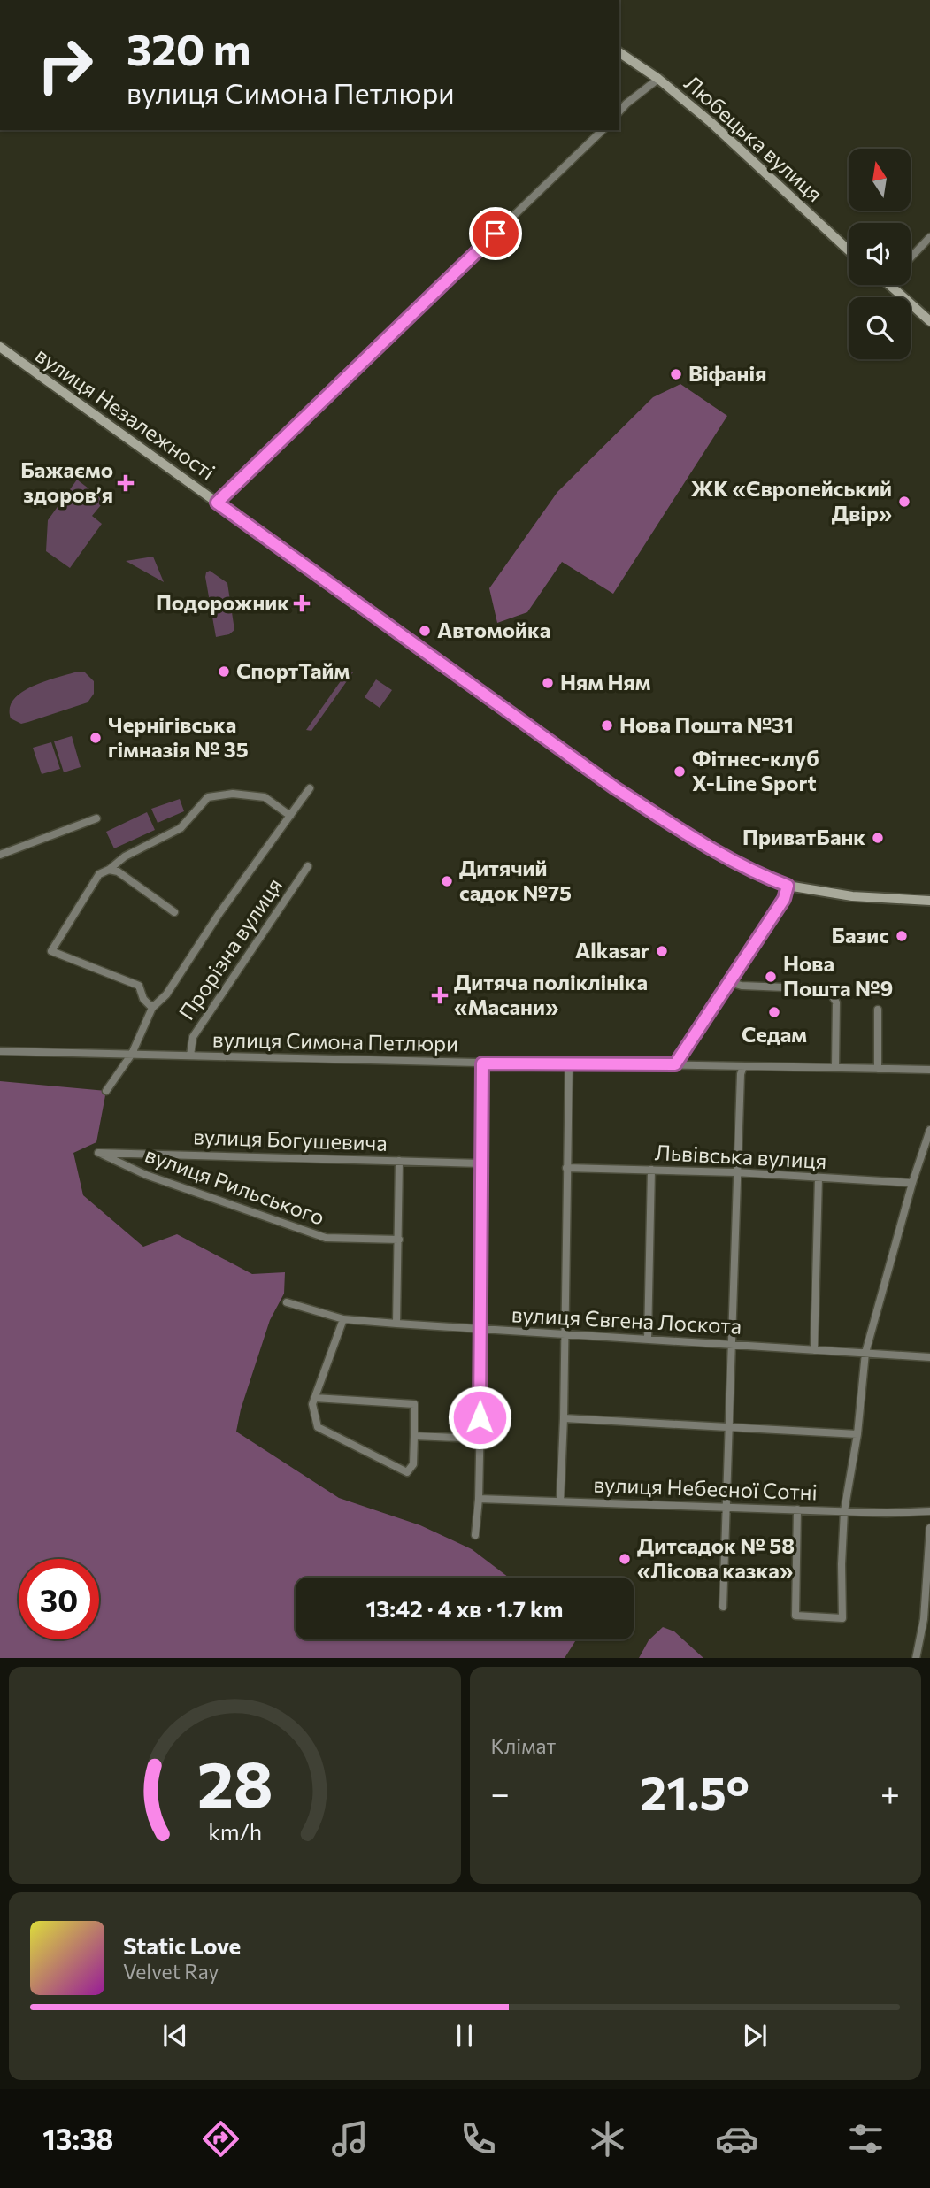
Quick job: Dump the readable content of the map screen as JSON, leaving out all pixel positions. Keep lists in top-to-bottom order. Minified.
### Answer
{"streets":{"street":["Любецька вулиця","вулиця Незалежності","Прорізна вулиця","вулиця Симона Петлюри","вулиця Богушевича","Львівська вулиця","вулиця Рильського","вулиця Євгена Лоскота","вулиця Небесної Сотні"]},"crossings":[["Прорізна вулиця","вулиця Симона Петлюри"],["вулиця Богушевича","вулиця Рильського"]],"places":{"other":["Віфанія","ЖК «Європейський Двір»","Автомойка","СпортТайм","Ням Ням","Нова Пошта №31","Чернігівська гімназія № 35","Фітнес-клуб X-Line Sport","ПриватБанк","Дитячий садок №75","Базис","Alkasar","Нова Пошта №9","Седам","Дитсадок № 58 «Лісова казка»"],"health":["Бажаємо здоров’я","Подорожник","Дитяча поліклініка «Масани»"]},"north":"top","page":{"turn":["320 m","вулиця Симона Петлюри"],"limit":"30","trip":"13:42 · 4 хв · 1.7 km","tile":"Клімат","heat":["−","21.5°","+"],"song":["Static Love","Velvet Ray"],"tabs":"13:38","gauge":["28","km/h"]}}
